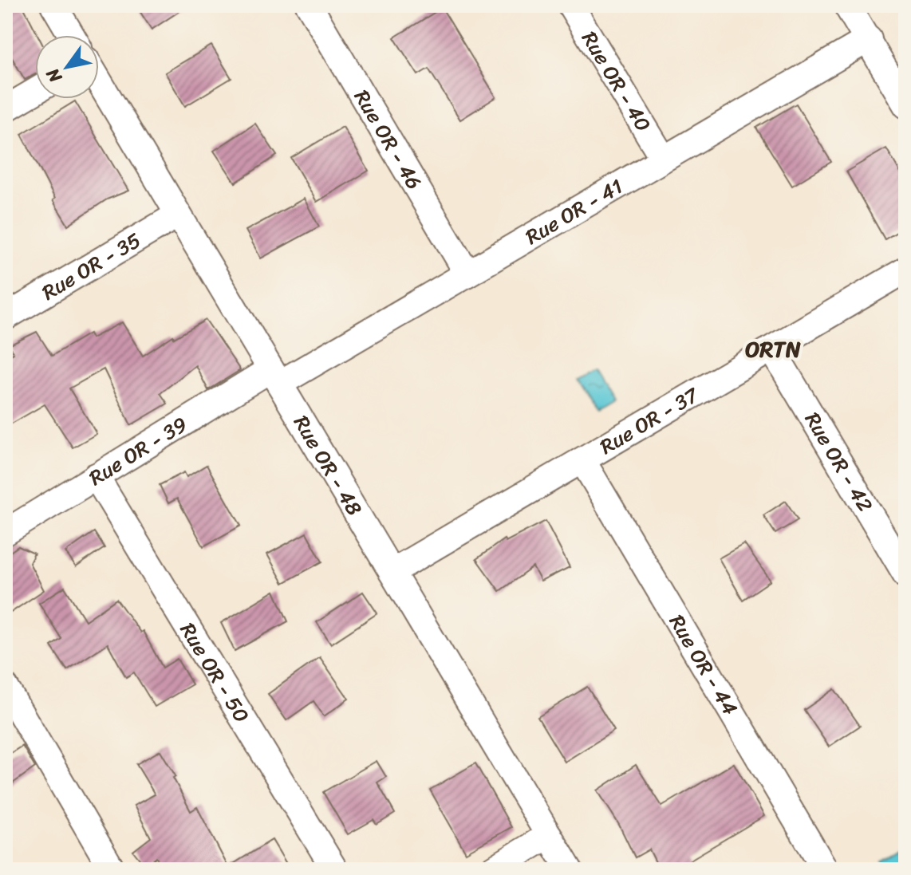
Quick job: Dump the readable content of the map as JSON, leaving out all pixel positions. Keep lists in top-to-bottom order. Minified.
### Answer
{"streets":{"street":["Rue OR - 40","Rue OR - 46","Rue OR - 41","Rue OR - 35","Rue OR - 37","Rue OR - 39","Rue OR - 42","Rue OR - 48","Rue OR - 44","Rue OR - 50"]},"crossings":[["Rue OR - 40","Rue OR - 41"],["Rue OR - 46","Rue OR - 41"],["Rue OR - 41","Rue OR - 39"],["Rue OR - 41","Rue OR - 48"],["Rue OR - 35","Rue OR - 48"],["Rue OR - 37","Rue OR - 42"],["Rue OR - 37","Rue OR - 48"],["Rue OR - 37","Rue OR - 44"],["Rue OR - 39","Rue OR - 48"],["Rue OR - 39","Rue OR - 50"]],"districts":["ORTN"],"north":"bottom left"}
